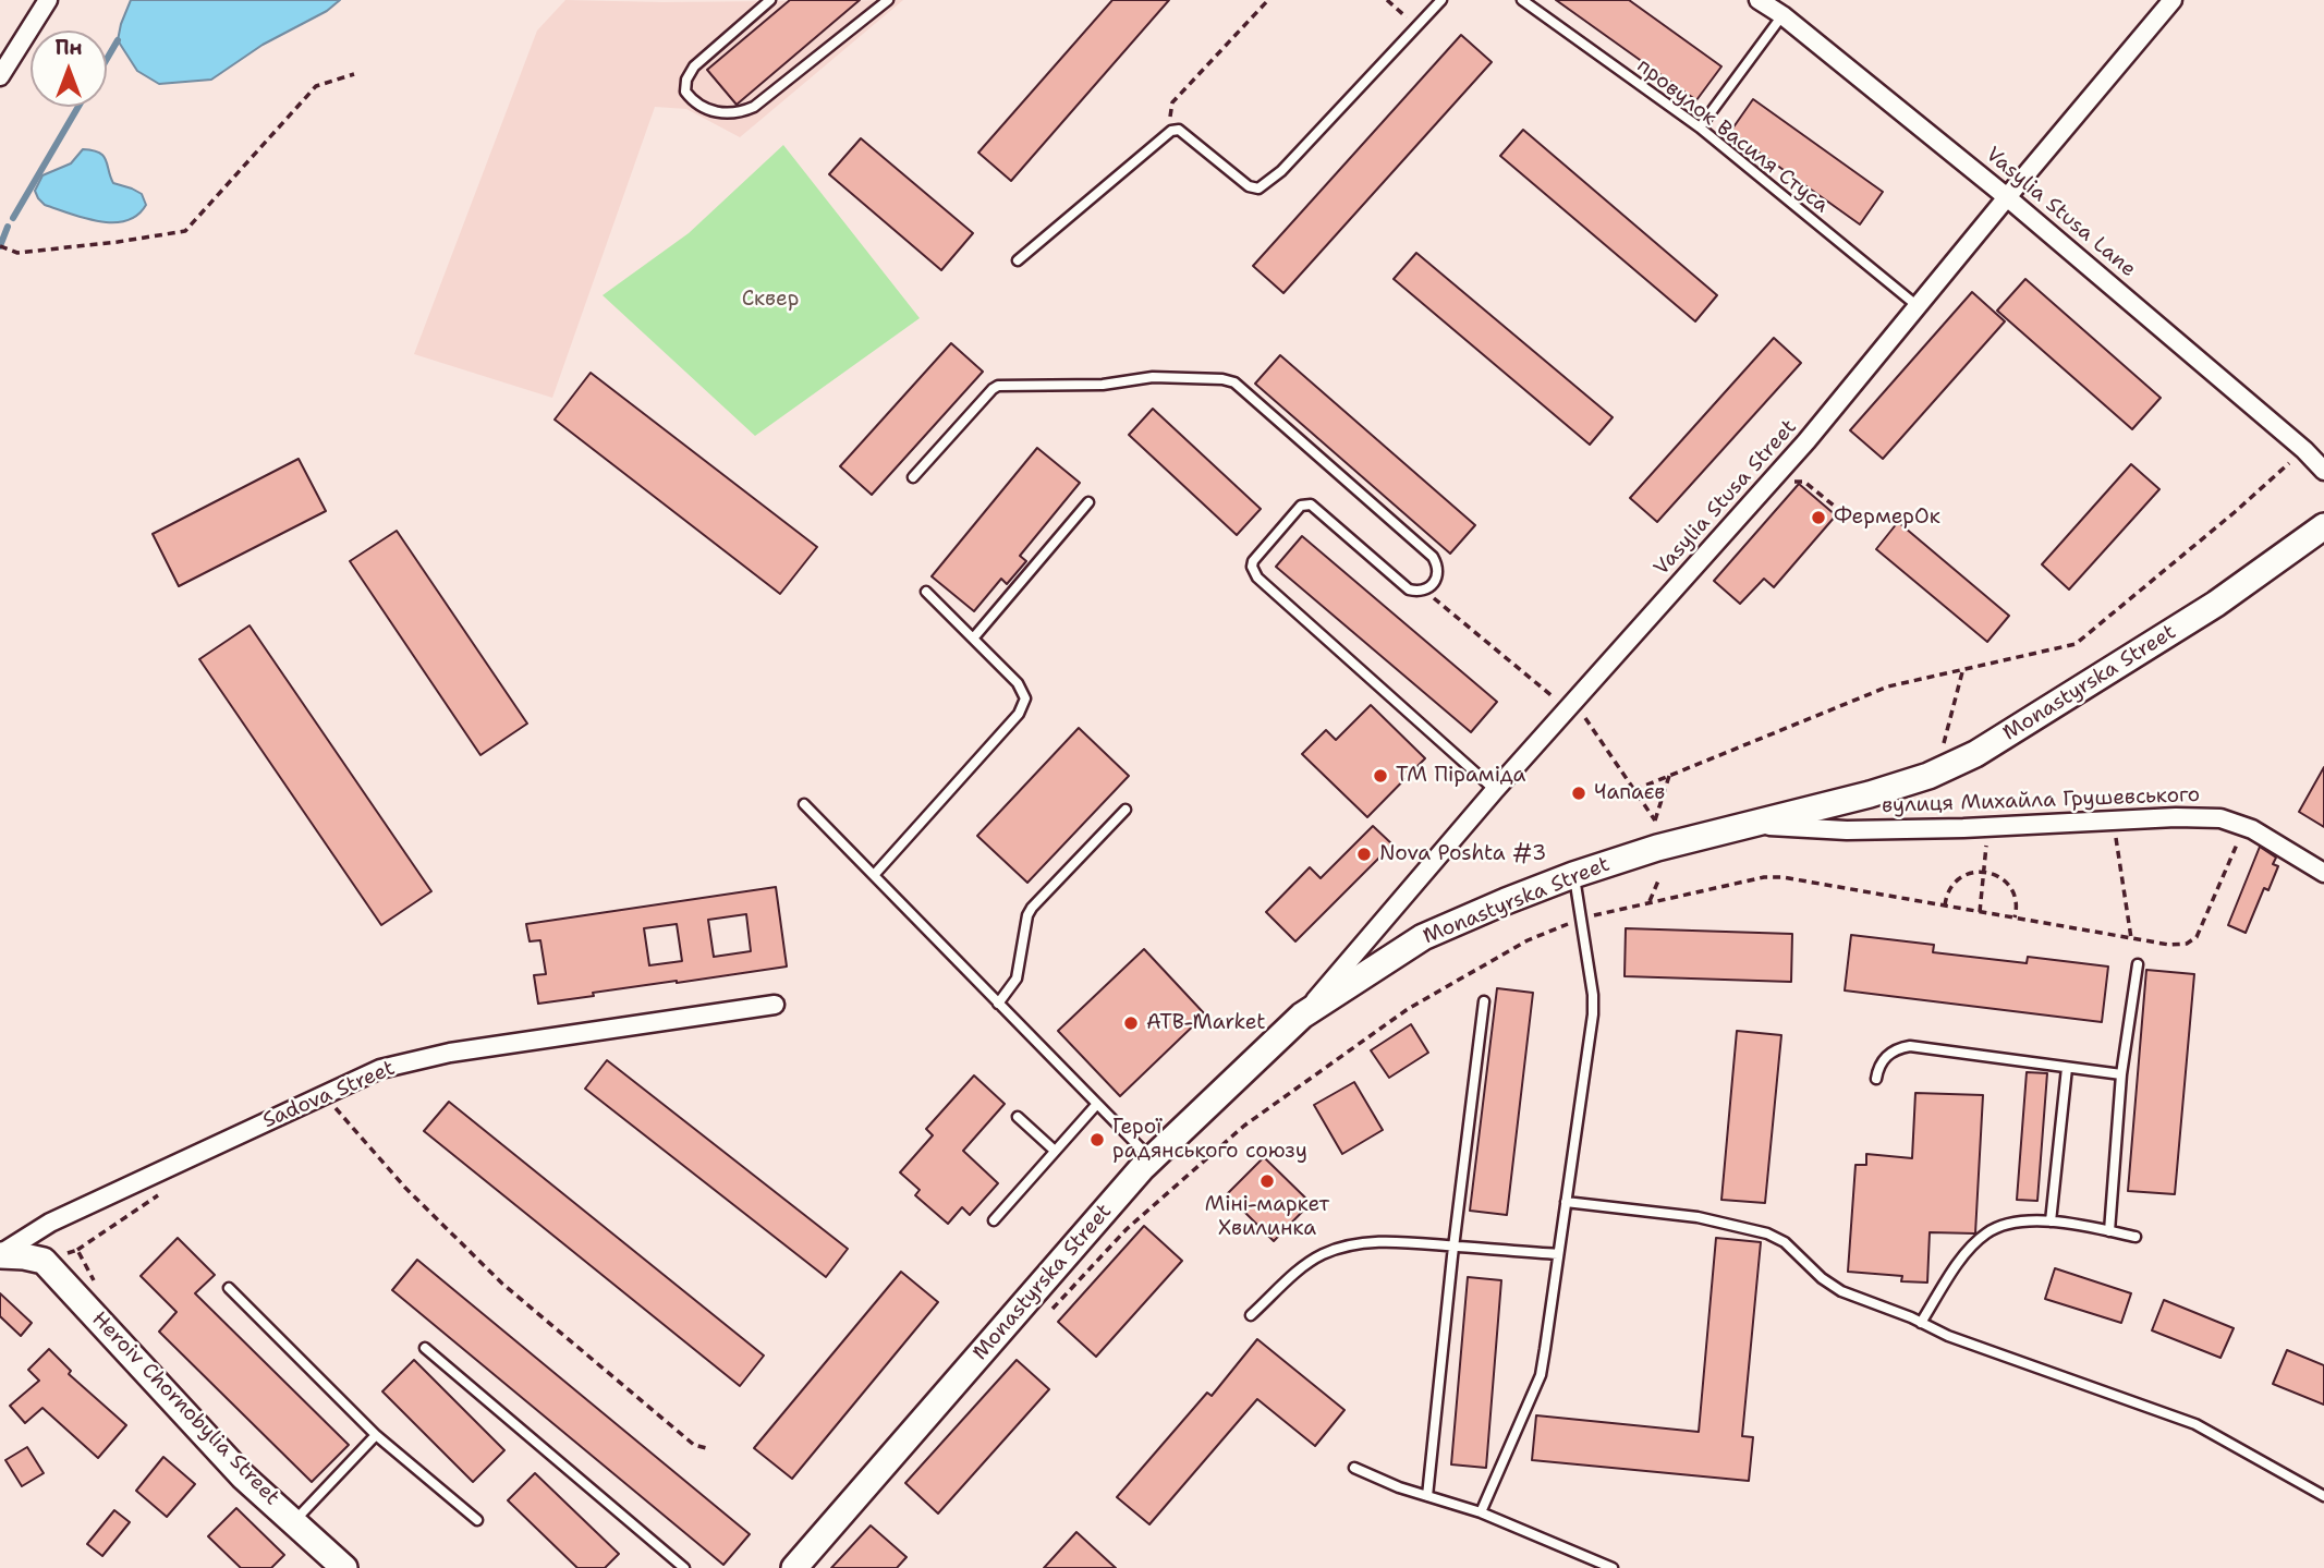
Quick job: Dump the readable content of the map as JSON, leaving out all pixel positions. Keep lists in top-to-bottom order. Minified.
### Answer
{"streets":{"main road":["Monastyrska Street","Heroiv Chornobylia Street"],"street":["Vasylia Stusa Lane","Vasylia Stusa Street","вулиця Михайла Грушевського","Sadova Street"],"lane":["провулок Василя Стуса"]},"crossings":[["провулок Василя Стуса","Vasylia Stusa Street"],["Vasylia Stusa Lane","Vasylia Stusa Street"],["Vasylia Stusa Street","Monastyrska Street"],["Monastyrska Street","вулиця Михайла Грушевського"],["Sadova Street","Heroiv Chornobylia Street"]],"parks":["Сквер"],"places":["ФермерОк","ТМ Піраміда","Чапаєв","Nova Poshta #3","ATB-Market","Герої радянського союзу","Міні-маркет Хвилинка"],"north":"top"}
